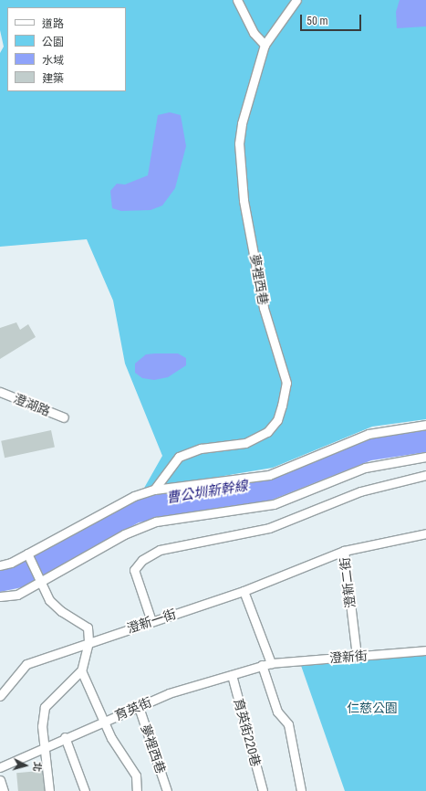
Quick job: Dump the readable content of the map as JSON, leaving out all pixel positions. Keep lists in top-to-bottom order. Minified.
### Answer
{"streets":{"street":["夢裡西巷","澄湖路","澄新二街","澄新一街","澄新街","育英街","育英街220巷"]},"crossings":[["夢裡西巷","育英街"],["澄新二街","澄新一街"],["澄新二街","澄新街"],["澄新街","育英街"],["育英街","育英街220巷"]],"water":["曹公圳新幹線"],"parks":["仁慈公園"],"legend":["道路","公園","水域","建築"],"scale_bar":"50 m","north":"right"}
